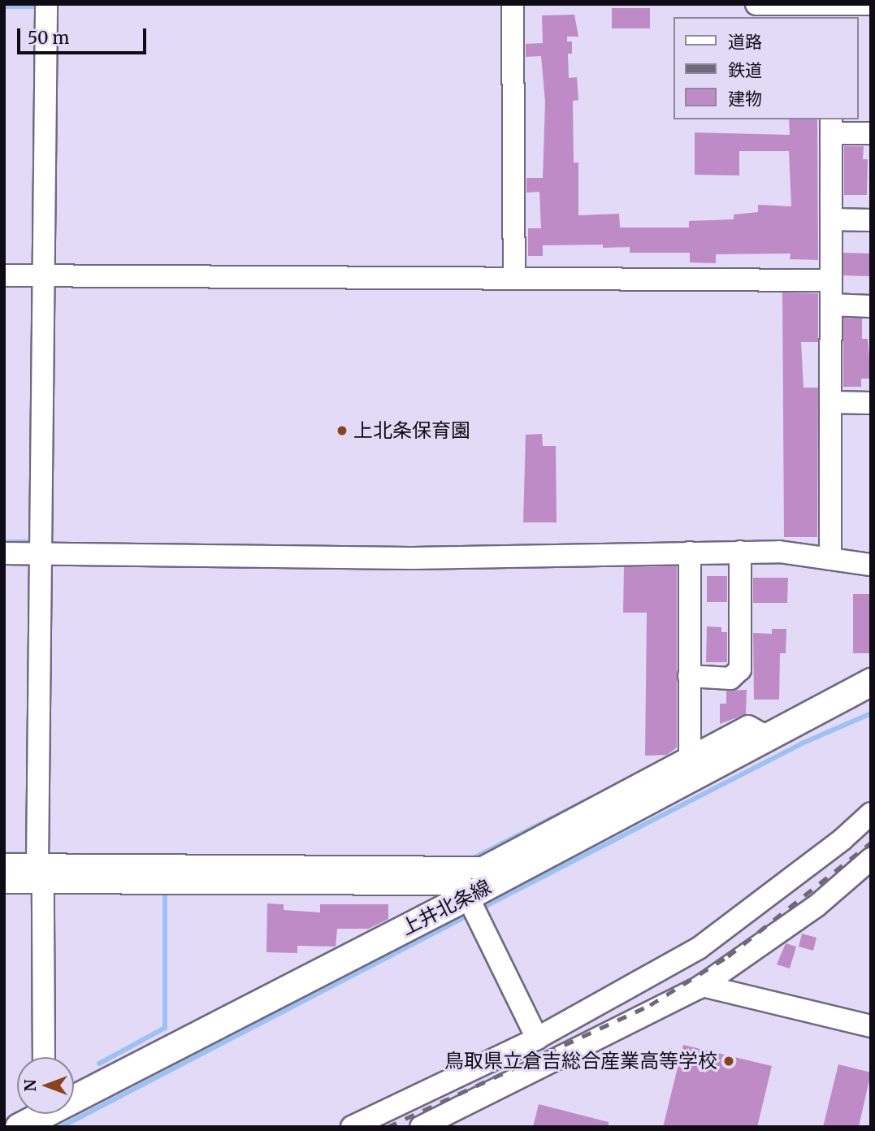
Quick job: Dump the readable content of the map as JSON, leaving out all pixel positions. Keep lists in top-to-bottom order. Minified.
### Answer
{"streets":{"main road":["上井北条線"]},"places":["上北条保育園","鳥取県立倉吉総合産業高等学校"],"legend":["道路","鉄道","建物"],"scale_bar":"50 m","north":"left"}
